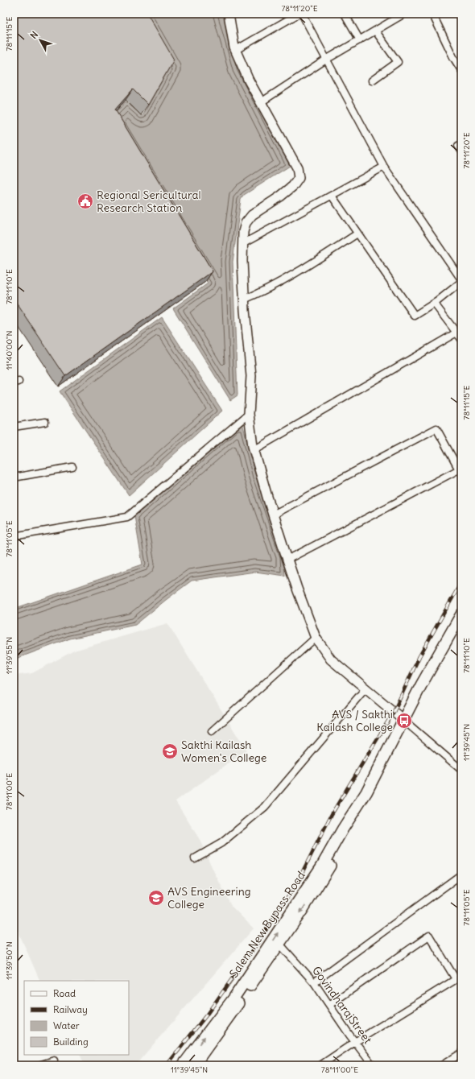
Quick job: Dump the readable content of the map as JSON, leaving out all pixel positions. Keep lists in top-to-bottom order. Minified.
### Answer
{"streets":{"main road":["Salem New Bypass Road"],"street":["GovindharajStreet"]},"crossings":[["Salem New Bypass Road","GovindharajStreet"]],"places":{"public building":["Regional Sericultural Research Station"],"bus stop":["AVS / Sakthi Kailash College"],"school or university":["Sakthi Kailash Women's College","AVS Engineering College"]},"legend":["Road","Railway","Water","Building"],"north":"top left","coordinates":["78°11'20\"E","78°11'15\"E","78°11'10\"E","11°40'00\"N","78°11'05\"E","11°39'55\"N","11°39'45\"N","78°11'00\"E","11°39'50\"N"]}
